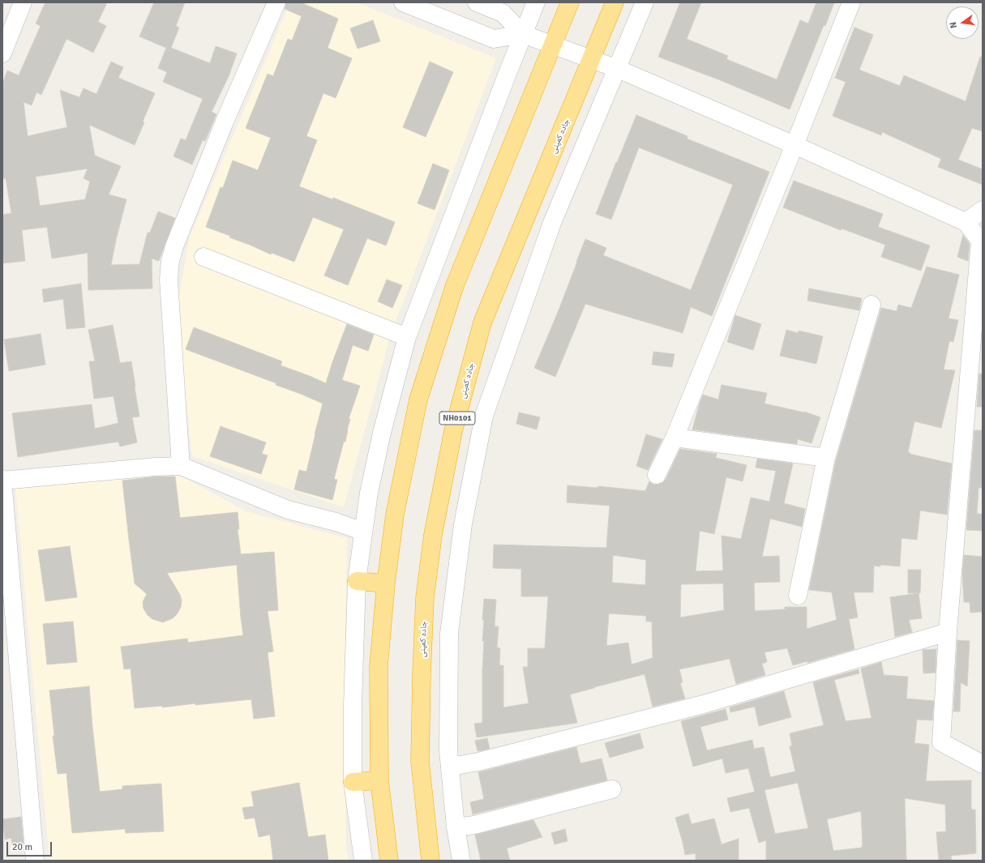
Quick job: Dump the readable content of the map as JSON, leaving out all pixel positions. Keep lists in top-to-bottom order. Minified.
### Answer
{"streets":{"highway":["جاده کمپنی","NH0101"]},"scale_bar":"20 m","north":"left"}
